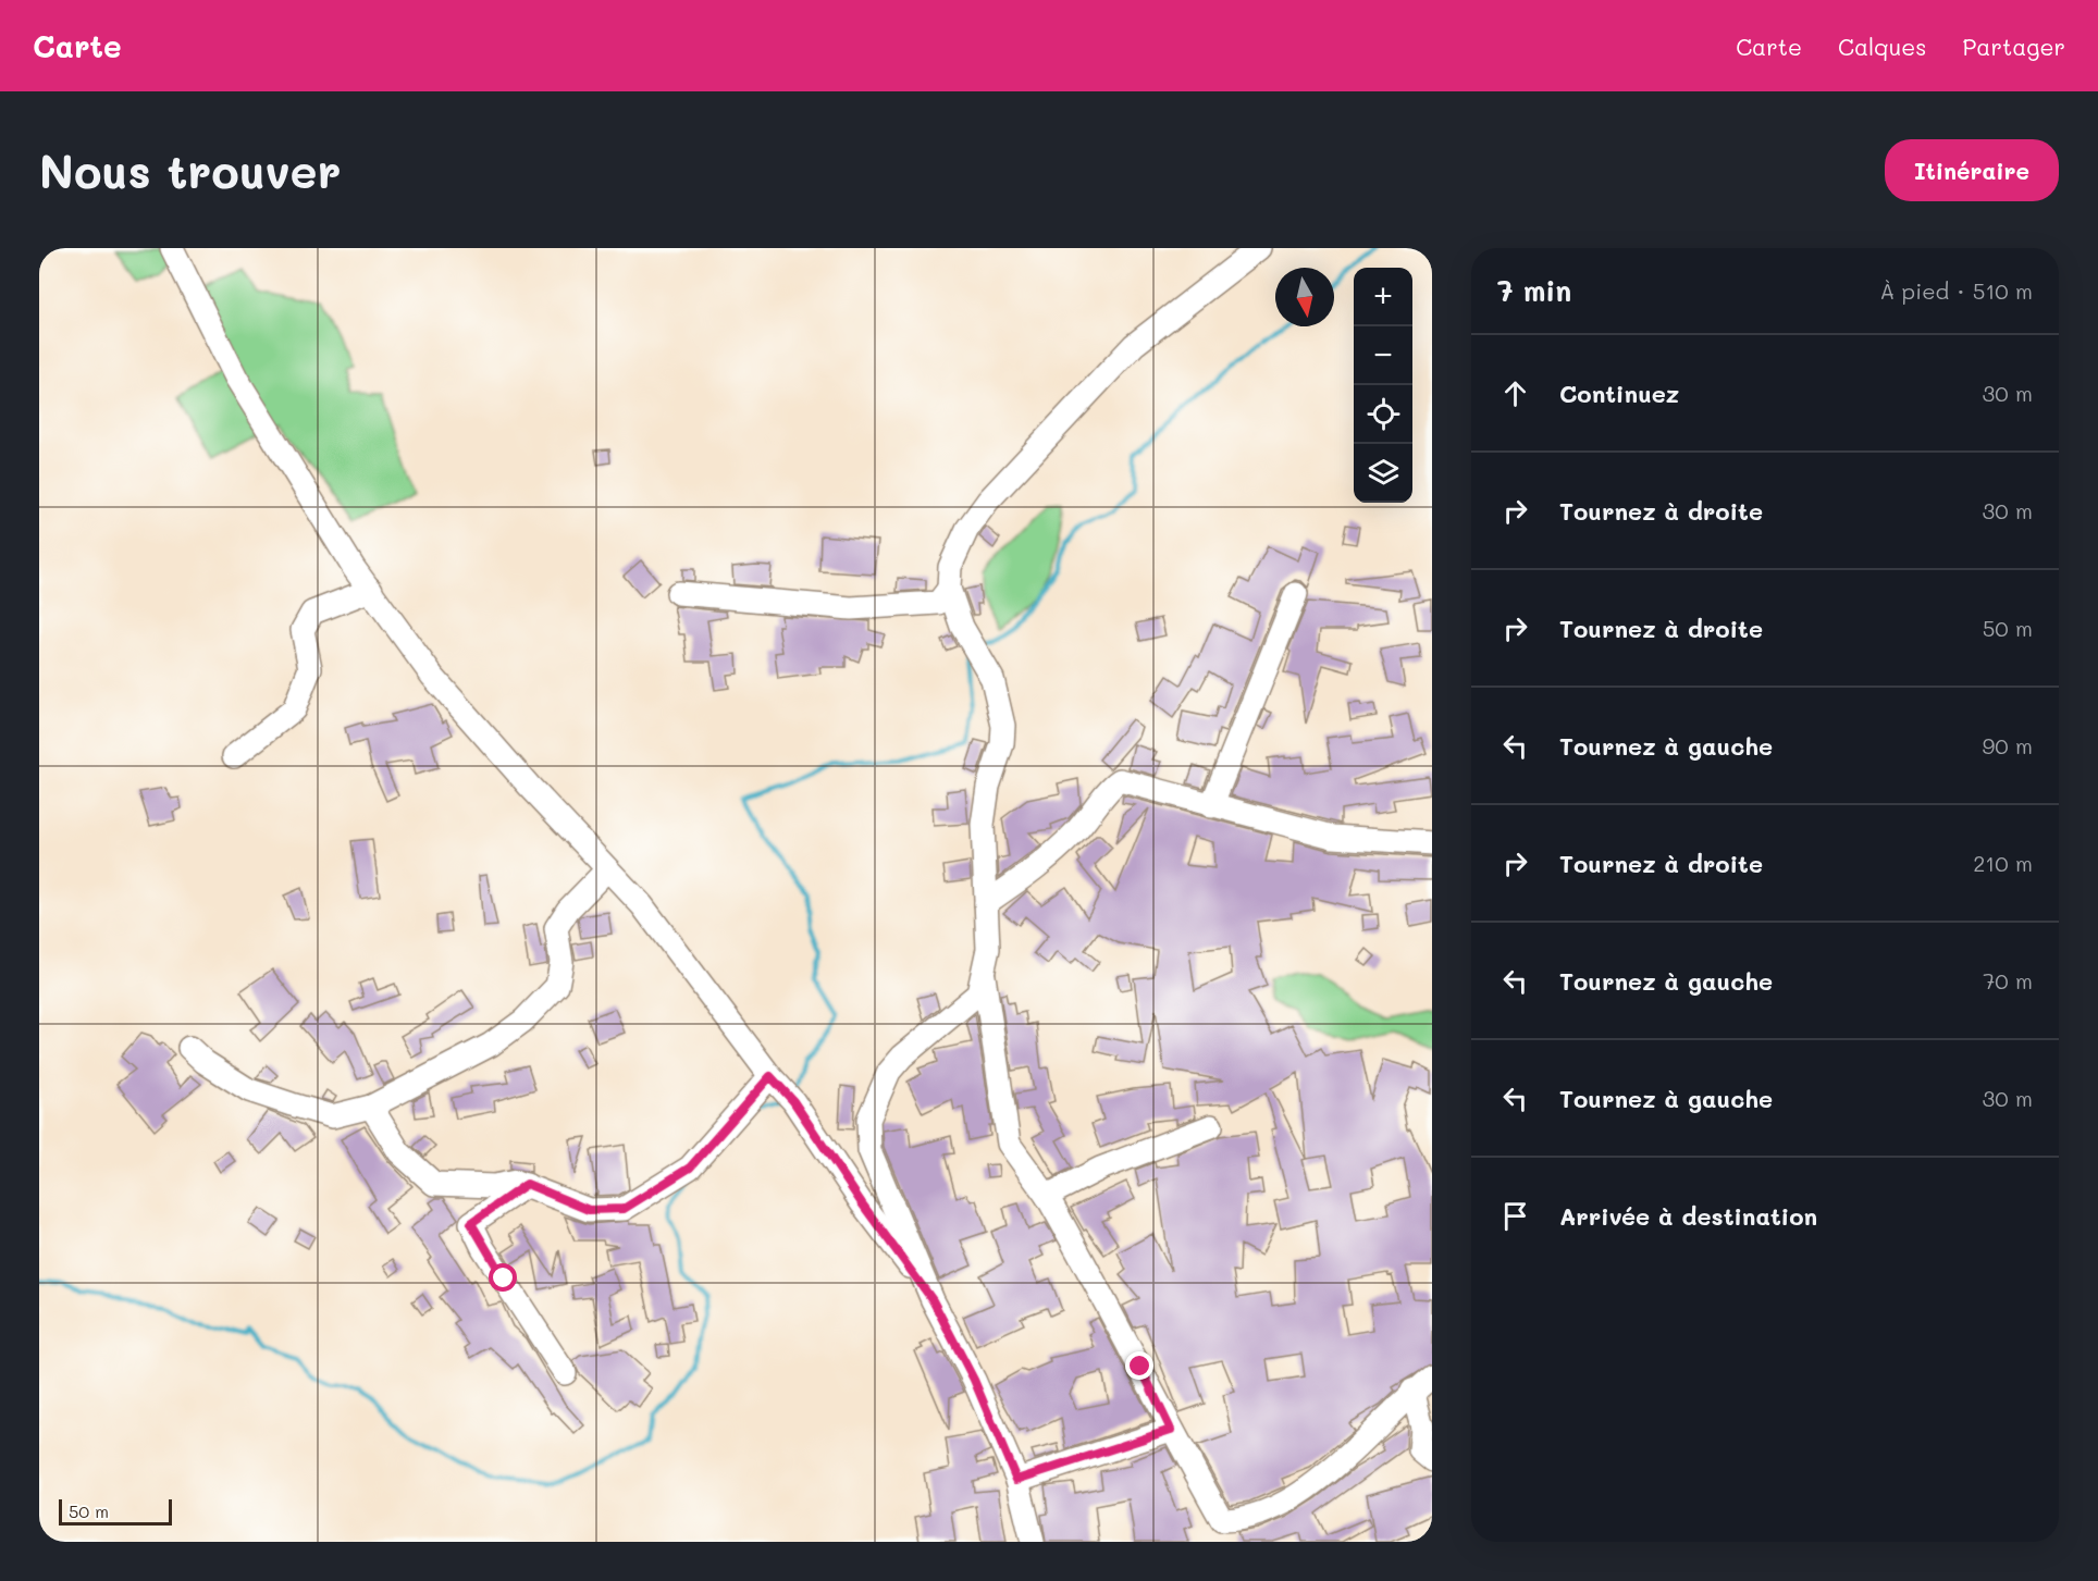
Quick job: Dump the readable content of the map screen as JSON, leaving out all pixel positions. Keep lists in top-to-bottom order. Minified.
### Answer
{"scale_bar":"50 m","north":"bottom","page":{"header":"Carte","nav":["Carte","Calques","Partager"],"buttons":"Itinéraire","title":"Nous trouver","heading":["7 min","À pied · 510 m"],"map_buttons":["+","−"],"list":[["Continuez","30 m"],["Tournez à droite","30 m"],["Tournez à droite","50 m"],["Tournez à gauche","90 m"],["Tournez à droite","210 m"],["Tournez à gauche","70 m"],["Tournez à gauche","30 m"],"Arrivée à destination"],"scale":"50 m"}}
